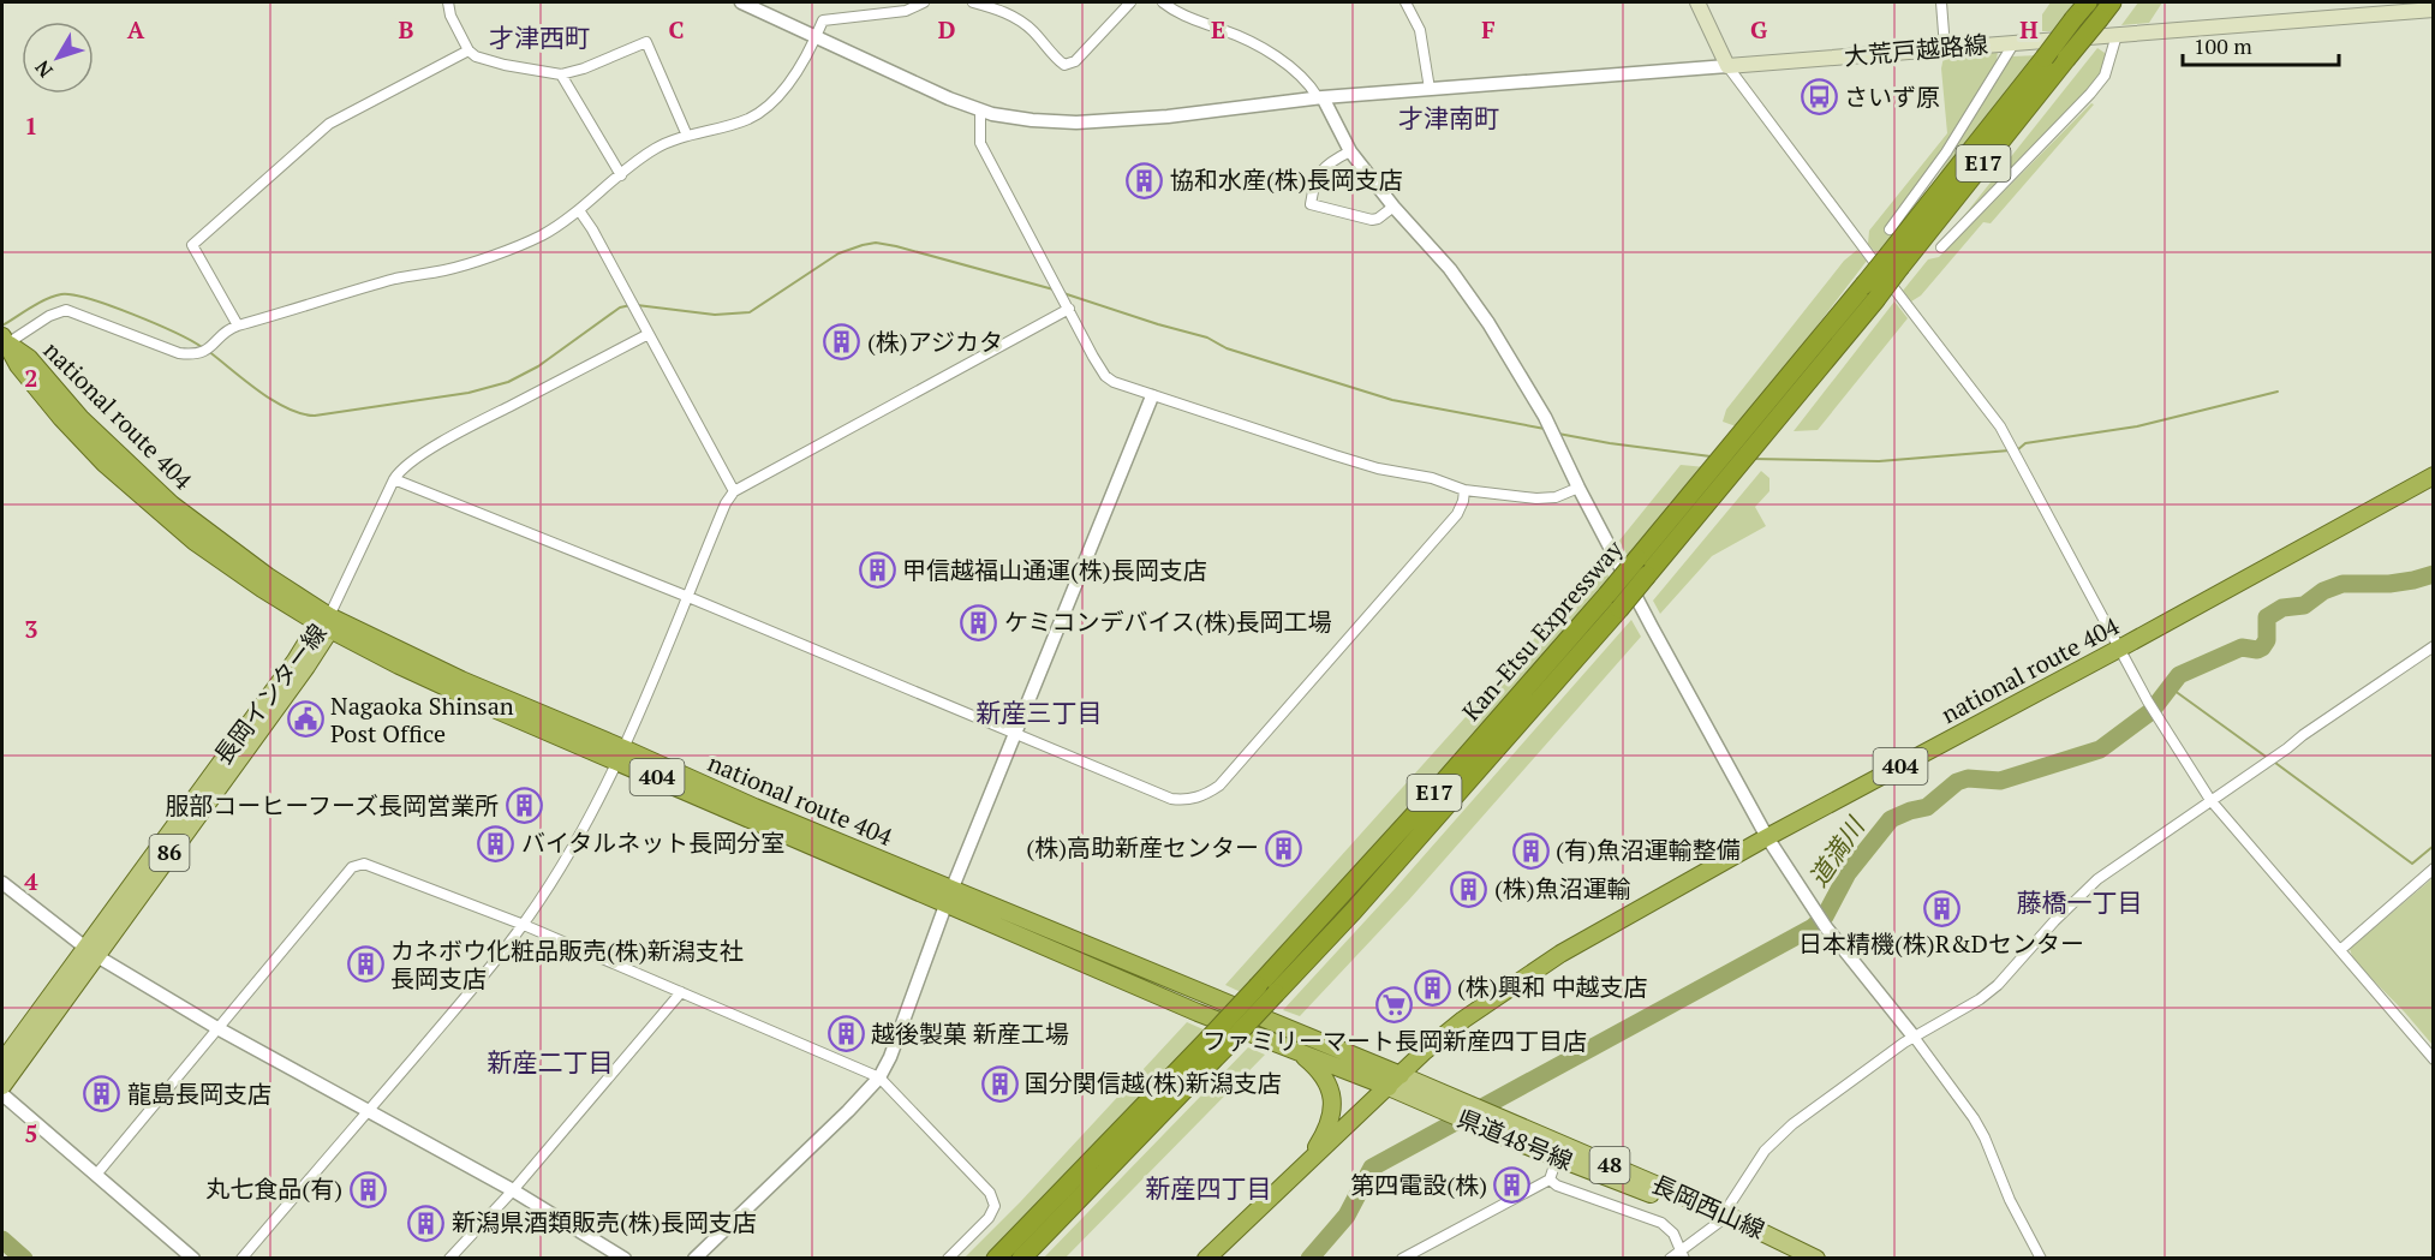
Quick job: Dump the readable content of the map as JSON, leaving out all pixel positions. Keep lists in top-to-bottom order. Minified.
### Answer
{"streets":{"highway":["E17","national route 404","Kan-Etsu Expressway","404"],"main road":["大荒戸越路線","長岡インター線","86","県道48号線","48","長岡西山線"]},"crossings":[["national route 404","長岡インター線"],["national route 404","県道48号線"],["national route 404","長岡西山線"],["県道48号線","長岡西山線"]],"districts":["才津西町","才津南町","新産三丁目","藤橋一丁目","新産二丁目","新産四丁目"],"water":["道満川"],"places":{"bus stop":["さいず原"],"building":["協和水産(株)長岡支店","(株)アジカタ","甲信越福山通運(株)長岡支店","ケミコンデバイス(株)長岡工場","服部コーヒーフーズ長岡営業所","バイタルネット長岡分室","(株)高助新産センター","(有)魚沼運輸整備","(株)魚沼運輸","日本精機(株)R&Dセンター","カネボウ化粧品販売(株)新潟支社 長岡支店","(株)興和 中越支店","越後製菓 新産工場","国分関信越(株)新潟支店","龍島長岡支店","第四電設(株)","丸七食品(有)","新潟県酒類販売(株)長岡支店"],"public building":["Nagaoka Shinsan Post Office"],"supermarket":["ファミリーマート長岡新産四丁目店"]},"scale_bar":"100 m","north":"bottom left","grid":{"columns":["A","B","C","D","E","F","G","H"],"rows":["1","2","3","4","5"]}}
